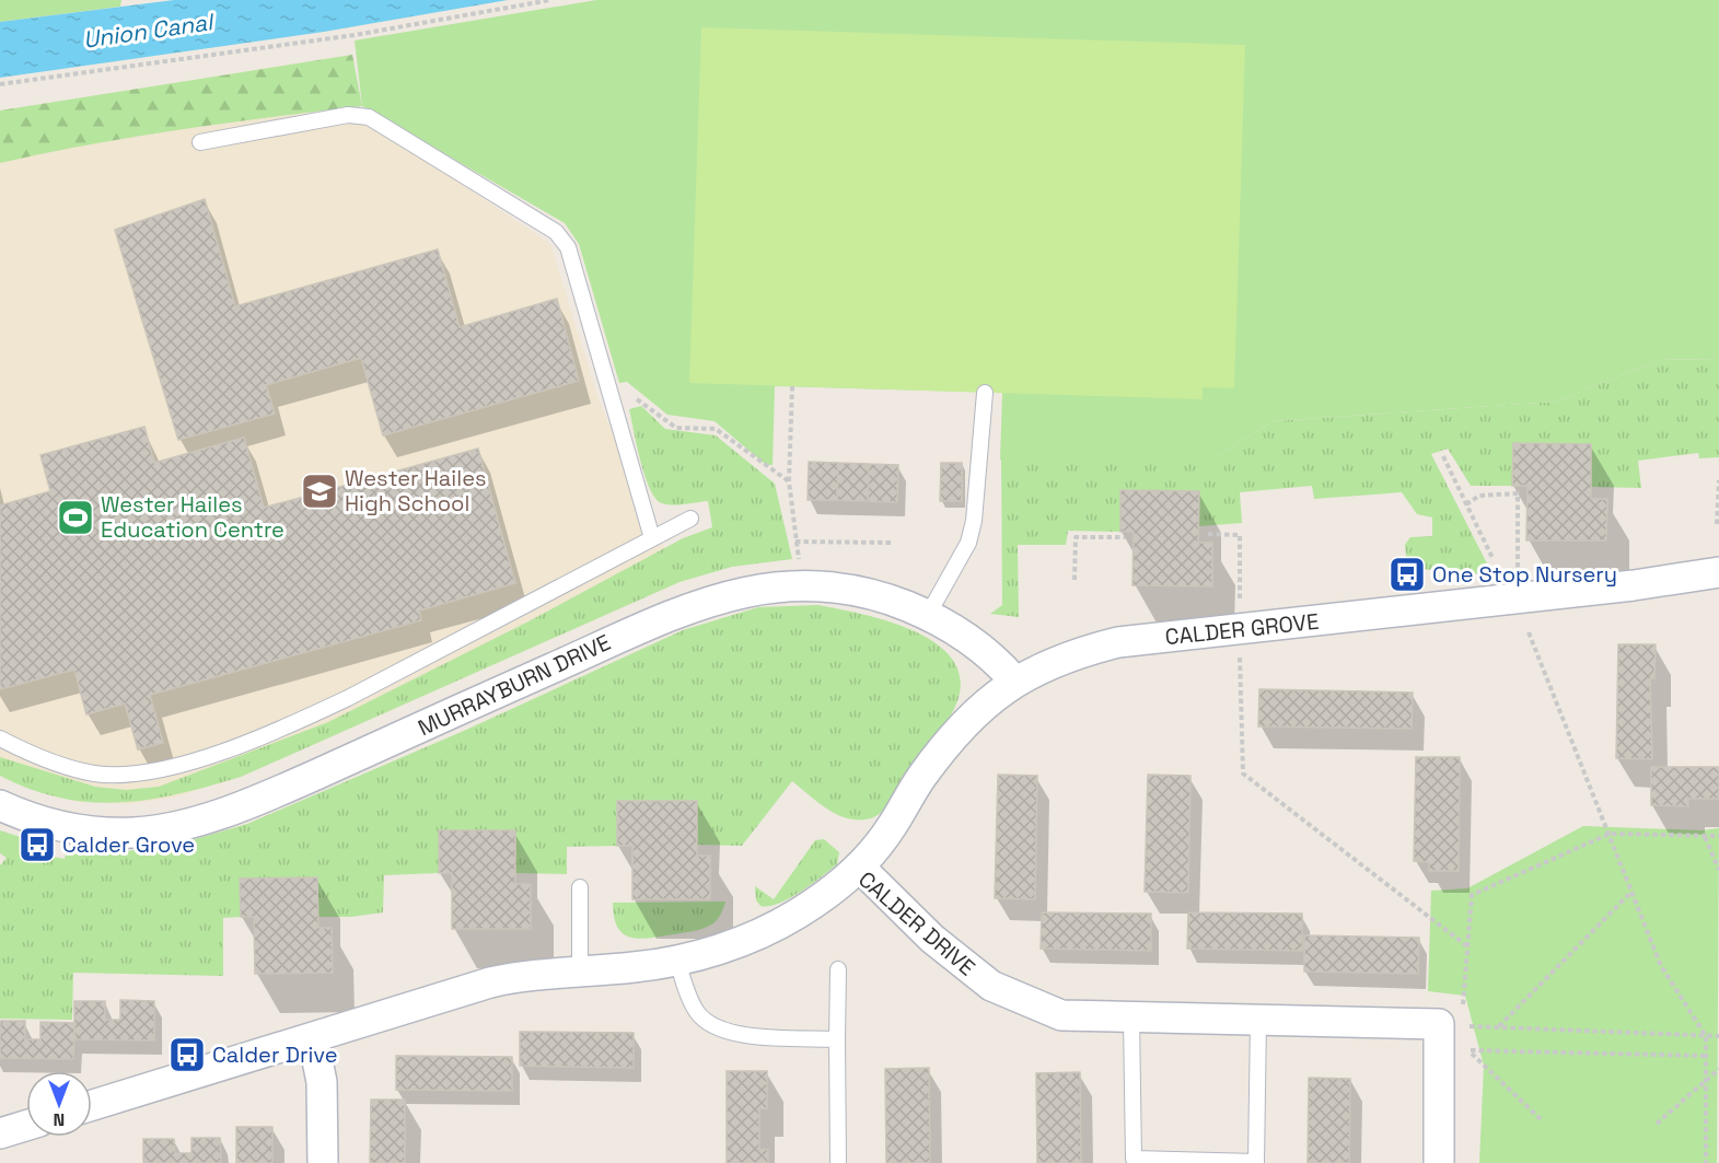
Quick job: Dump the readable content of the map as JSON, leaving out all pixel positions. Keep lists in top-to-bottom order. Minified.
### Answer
{"streets":{"street":["CALDER GROVE","MURRAYBURN DRIVE","CALDER DRIVE"]},"crossings":[["CALDER GROVE","MURRAYBURN DRIVE"],["CALDER GROVE","CALDER DRIVE"]],"water":["Union Canal"],"places":{"school or university":["Wester Hailes High School"],"sports":["Wester Hailes Education Centre"],"bus stop":["One Stop Nursery","Calder Grove","Calder Drive"]},"north":"bottom"}
